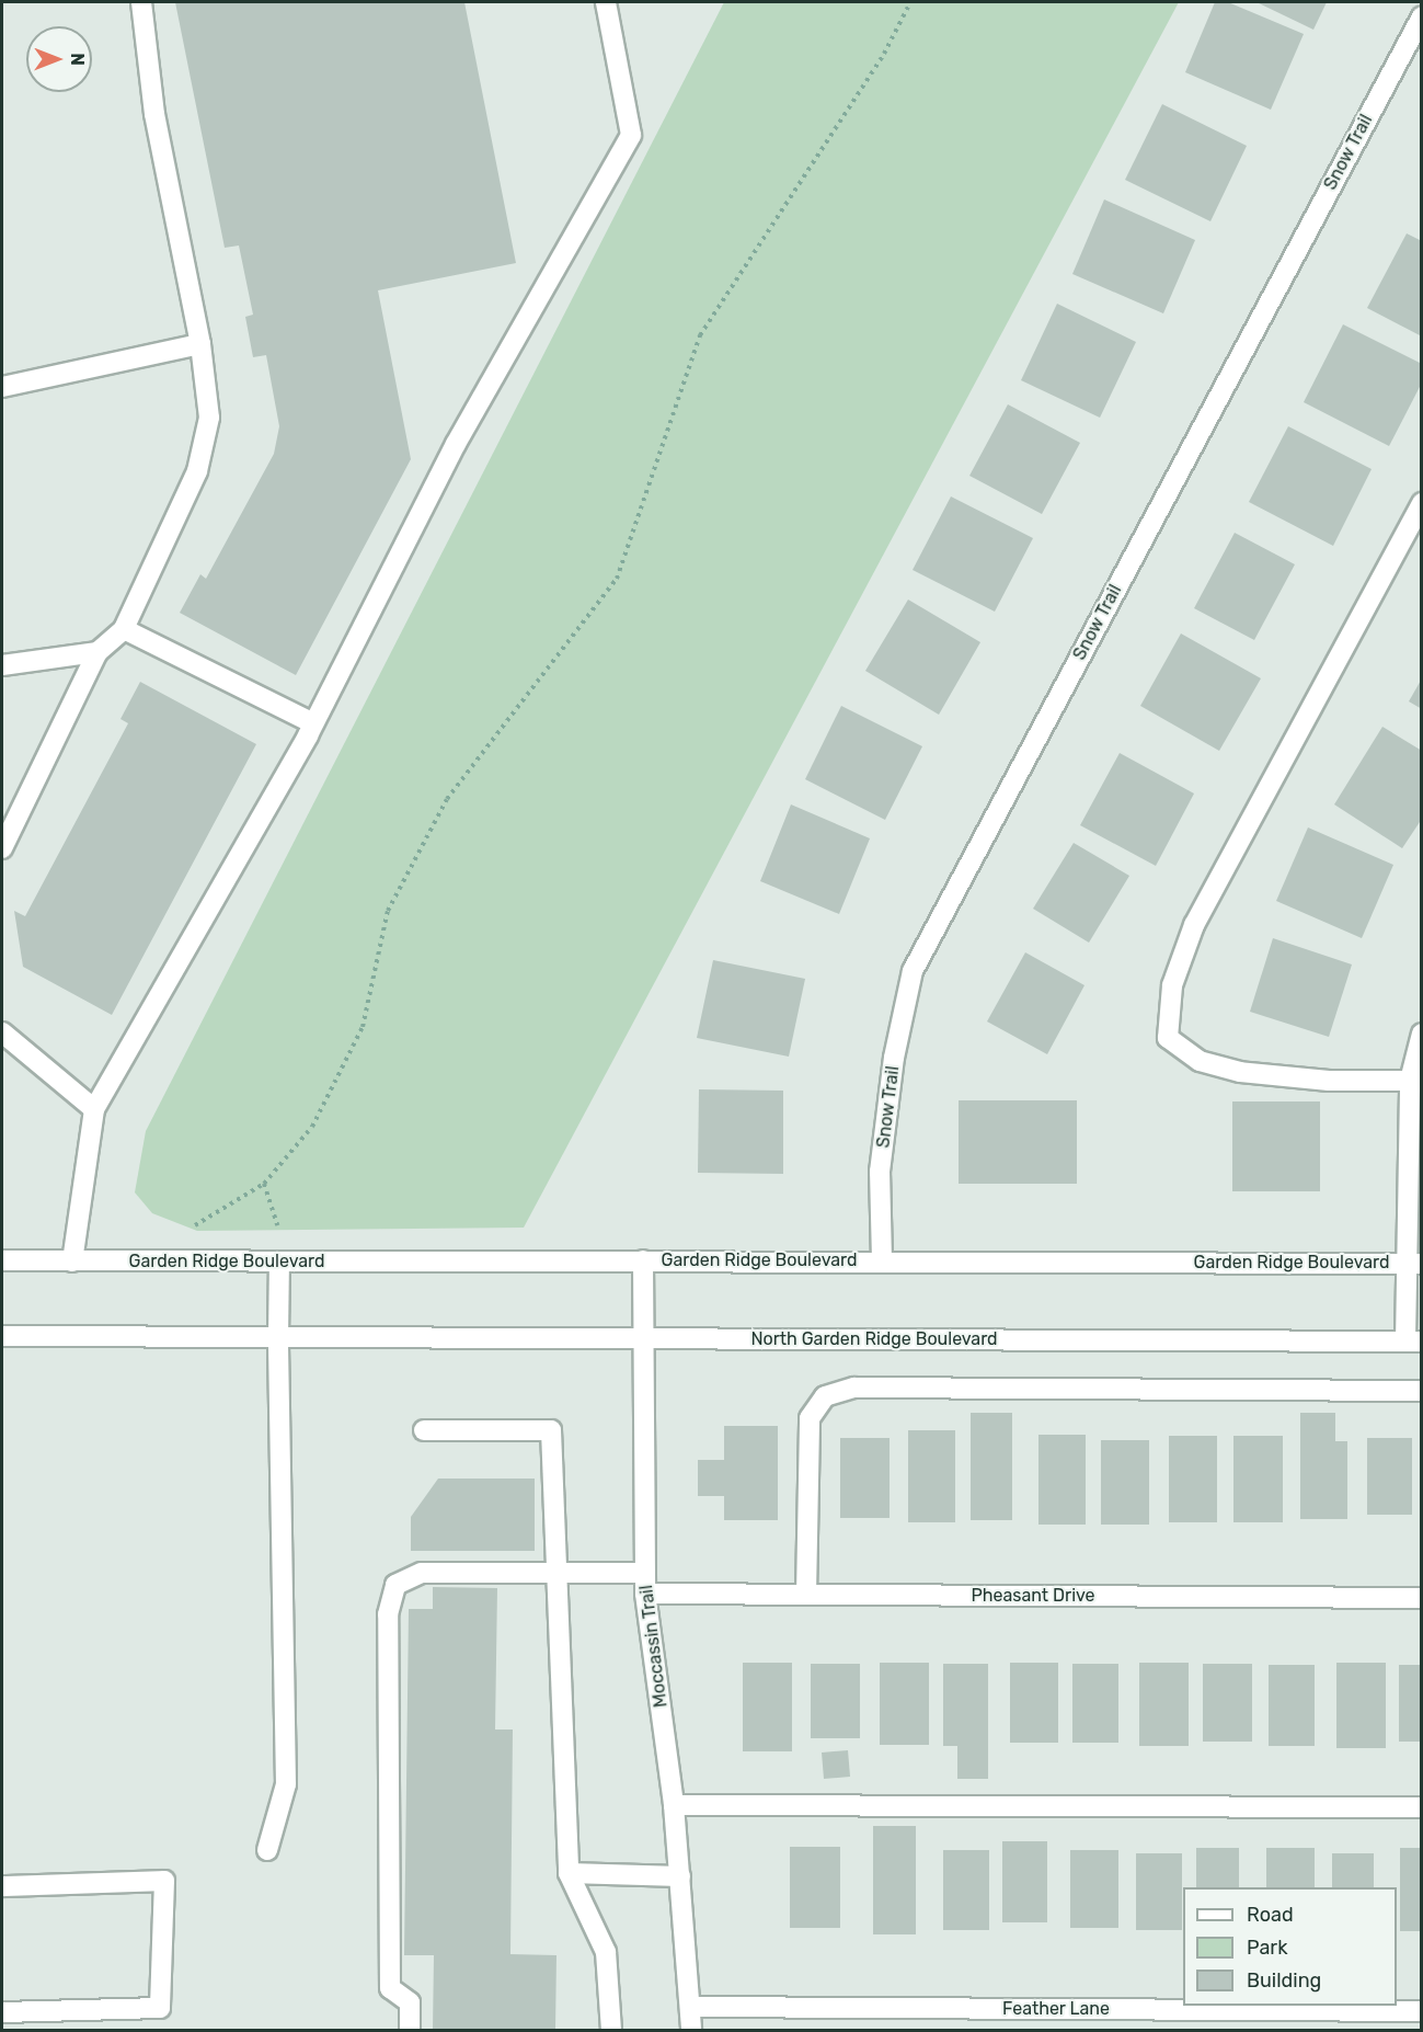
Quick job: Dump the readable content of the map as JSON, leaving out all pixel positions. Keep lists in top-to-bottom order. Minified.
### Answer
{"streets":{"street":["Snow Trail","Garden Ridge Boulevard","North Garden Ridge Boulevard","Pheasant Drive","Moccassin Trail","Feather Lane"]},"crossings":[["Snow Trail","Garden Ridge Boulevard"],["Garden Ridge Boulevard","Moccassin Trail"],["North Garden Ridge Boulevard","Moccassin Trail"],["Pheasant Drive","Moccassin Trail"],["Moccassin Trail","Feather Lane"]],"legend":["Road","Park","Building"],"north":"right"}
